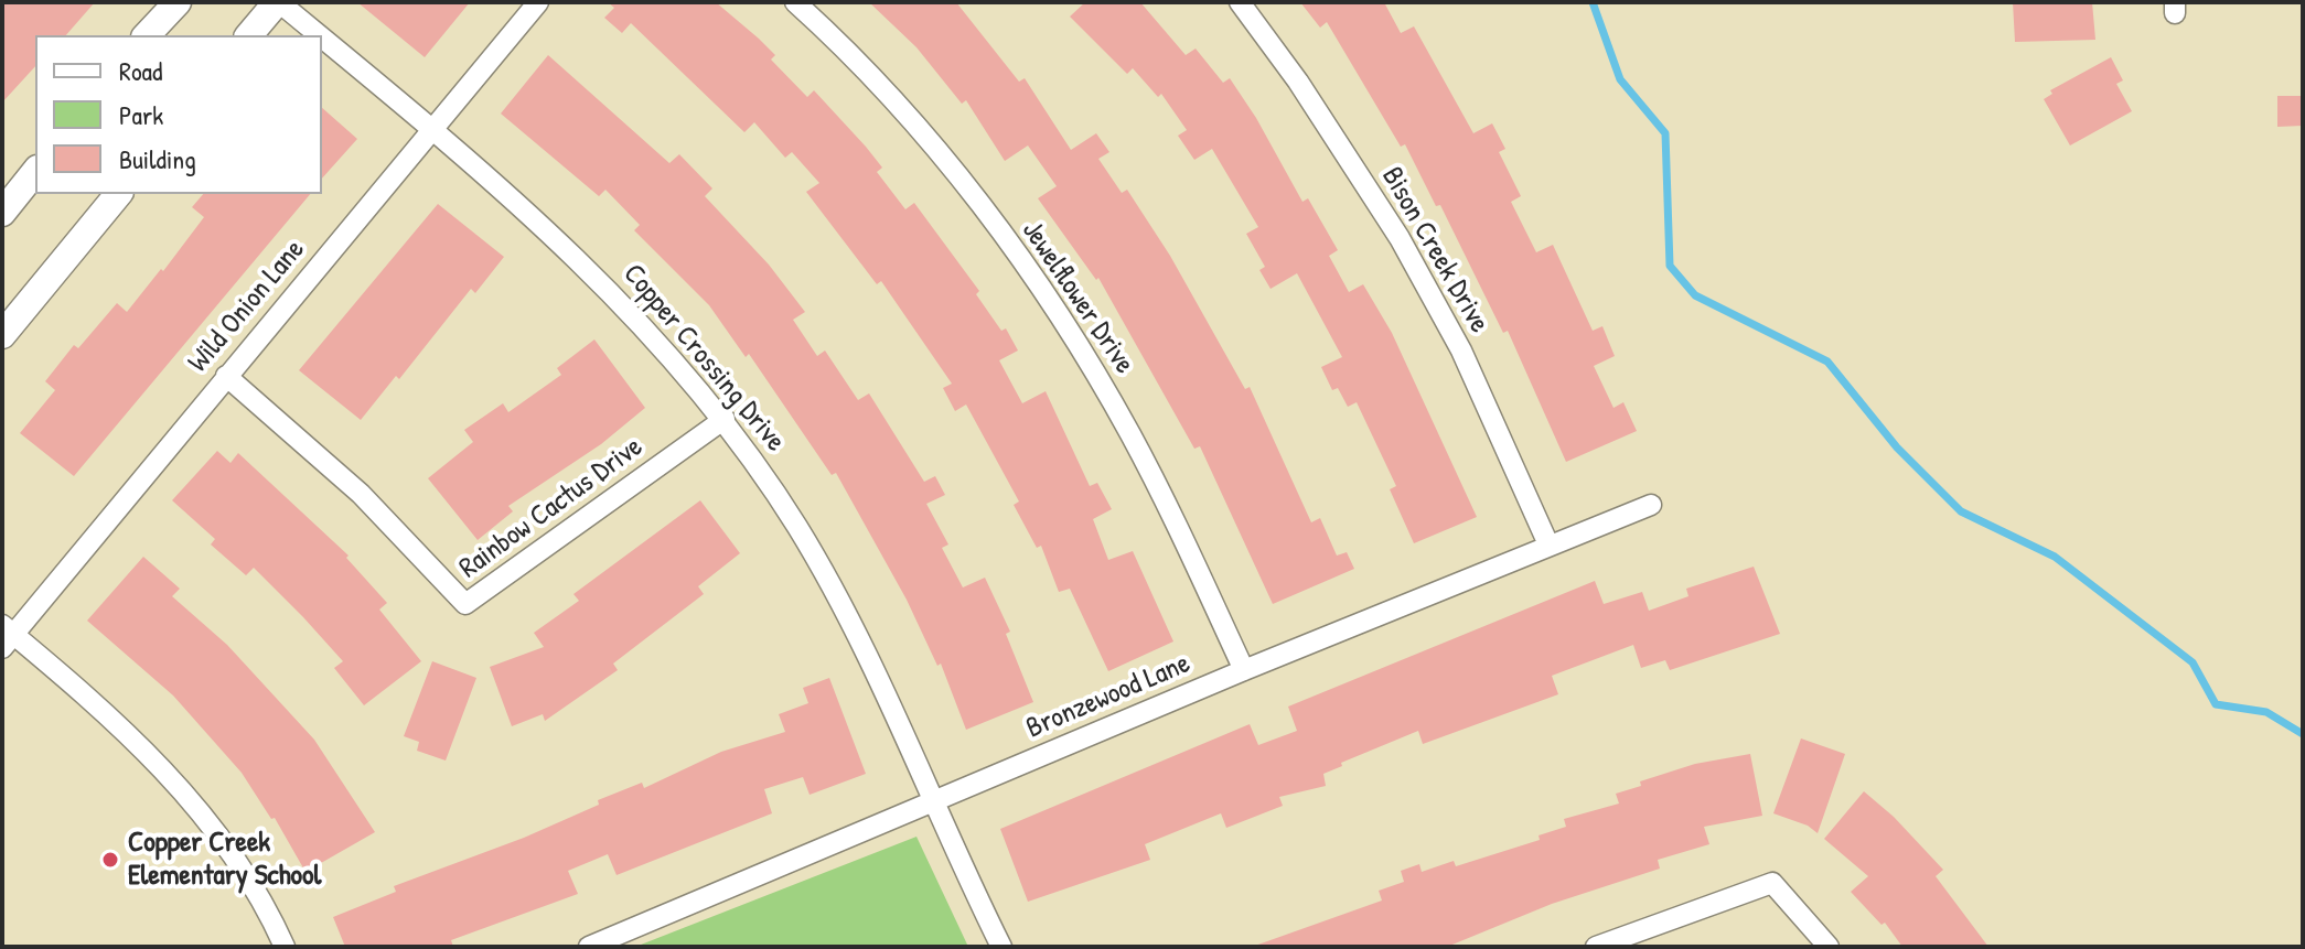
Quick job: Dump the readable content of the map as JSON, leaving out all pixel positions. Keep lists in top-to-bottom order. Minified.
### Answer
{"streets":{"street":["Bison Creek Drive","Jewelflower Drive","Wild Onion Lane","Copper Crossing Drive","Rainbow Cactus Drive","Bronzewood Lane"]},"crossings":[["Bison Creek Drive","Bronzewood Lane"],["Jewelflower Drive","Bronzewood Lane"],["Wild Onion Lane","Copper Crossing Drive"],["Wild Onion Lane","Rainbow Cactus Drive"],["Copper Crossing Drive","Rainbow Cactus Drive"],["Copper Crossing Drive","Bronzewood Lane"]],"places":["Copper Creek Elementary School"],"legend":["Road","Park","Building"]}
